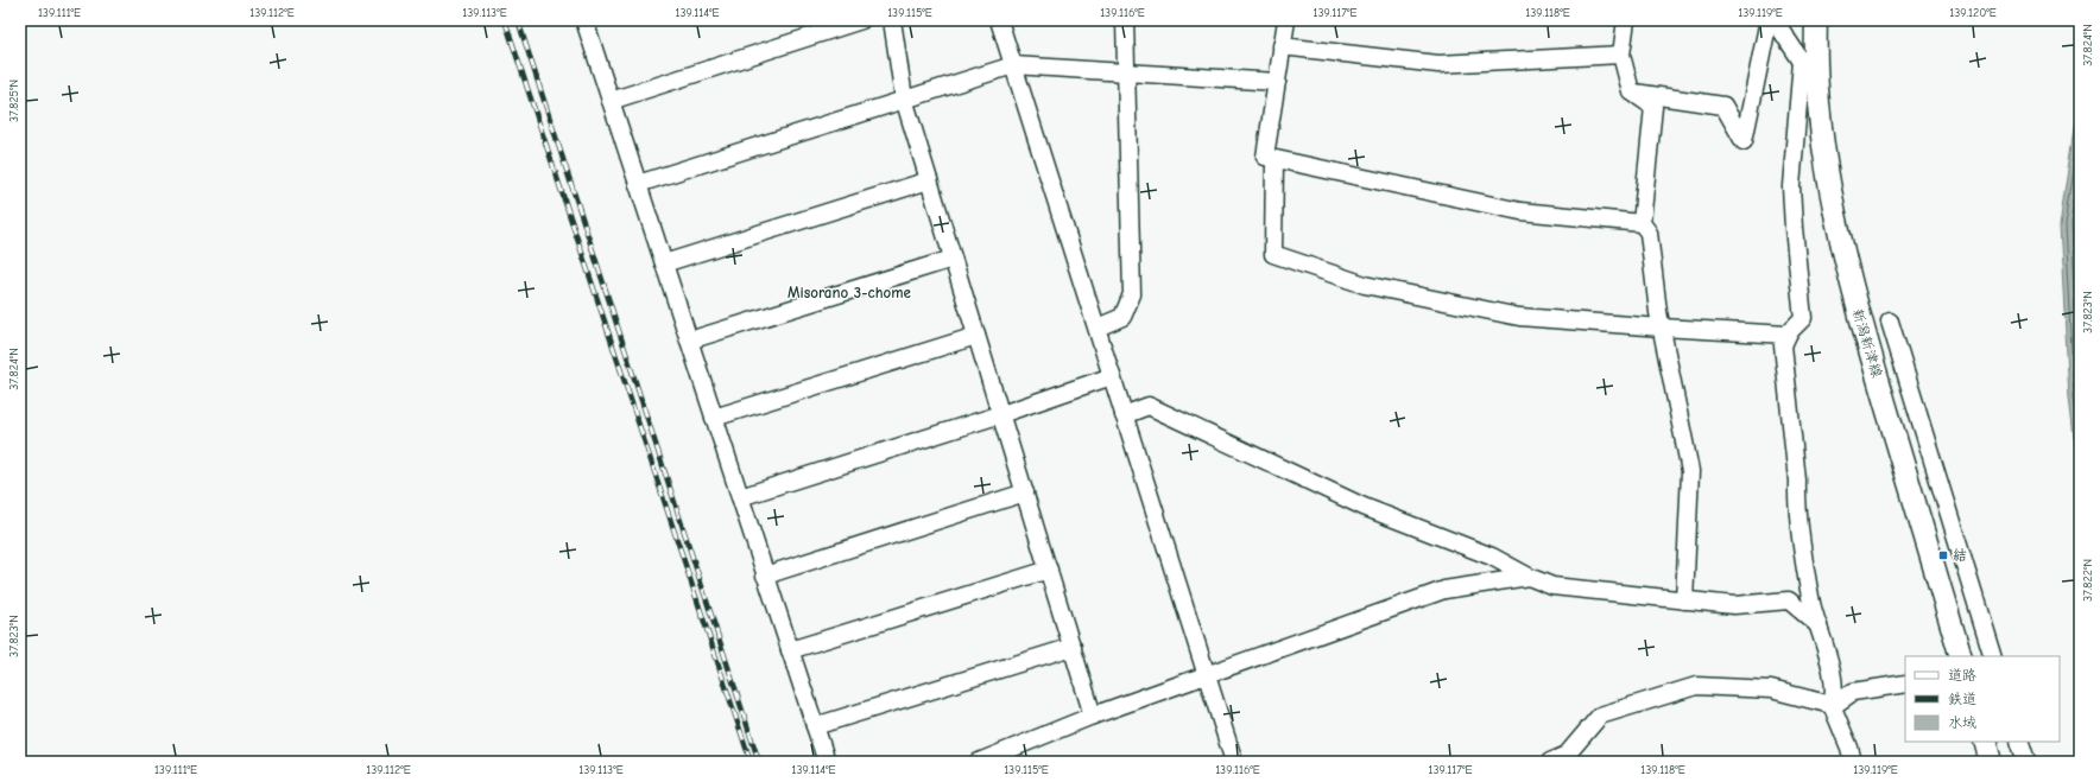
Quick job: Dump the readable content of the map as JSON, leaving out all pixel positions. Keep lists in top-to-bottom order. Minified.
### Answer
{"streets":{"main road":["新潟新津線"]},"districts":["Misorano 3-chome"],"places":{"transit":["結"]},"legend":["道路","鉄道","水域"],"coordinates":["139.111°E","139.112°E","139.113°E","139.114°E","139.115°E","139.116°E","139.117°E","139.118°E","139.119°E","139.120°E","37.824°N","37.825°N","37.823°N","37.822°N"]}
